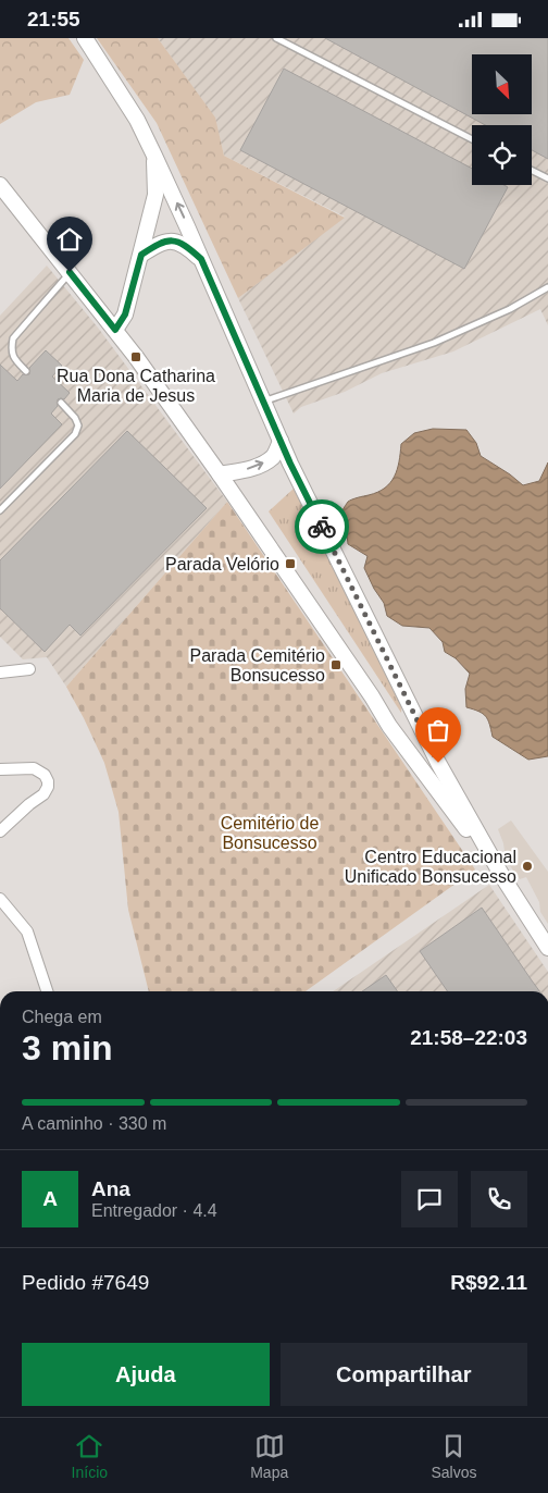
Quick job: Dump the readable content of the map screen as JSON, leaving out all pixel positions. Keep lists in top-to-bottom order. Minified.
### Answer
{"parks":["Cemitério de Bonsucesso"],"places":{"transit":["Rua Dona Catharina Maria de Jesus","Parada Velório","Parada Cemitério Bonsucesso"],"other":["Centro Educacional Unificado Bonsucesso"]},"north":"bottom right","page":{"status":"21:55","heading":["3 min","Chega em","21:58–22:03"],"panel":["Ana","Entregador · 4.4","Pedido #7649","R$92.11"],"bar":"A caminho · 330 m","round":"A","buttons":["Ajuda","Compartilhar"],"tabs":["Início","Mapa","Salvos"]}}
